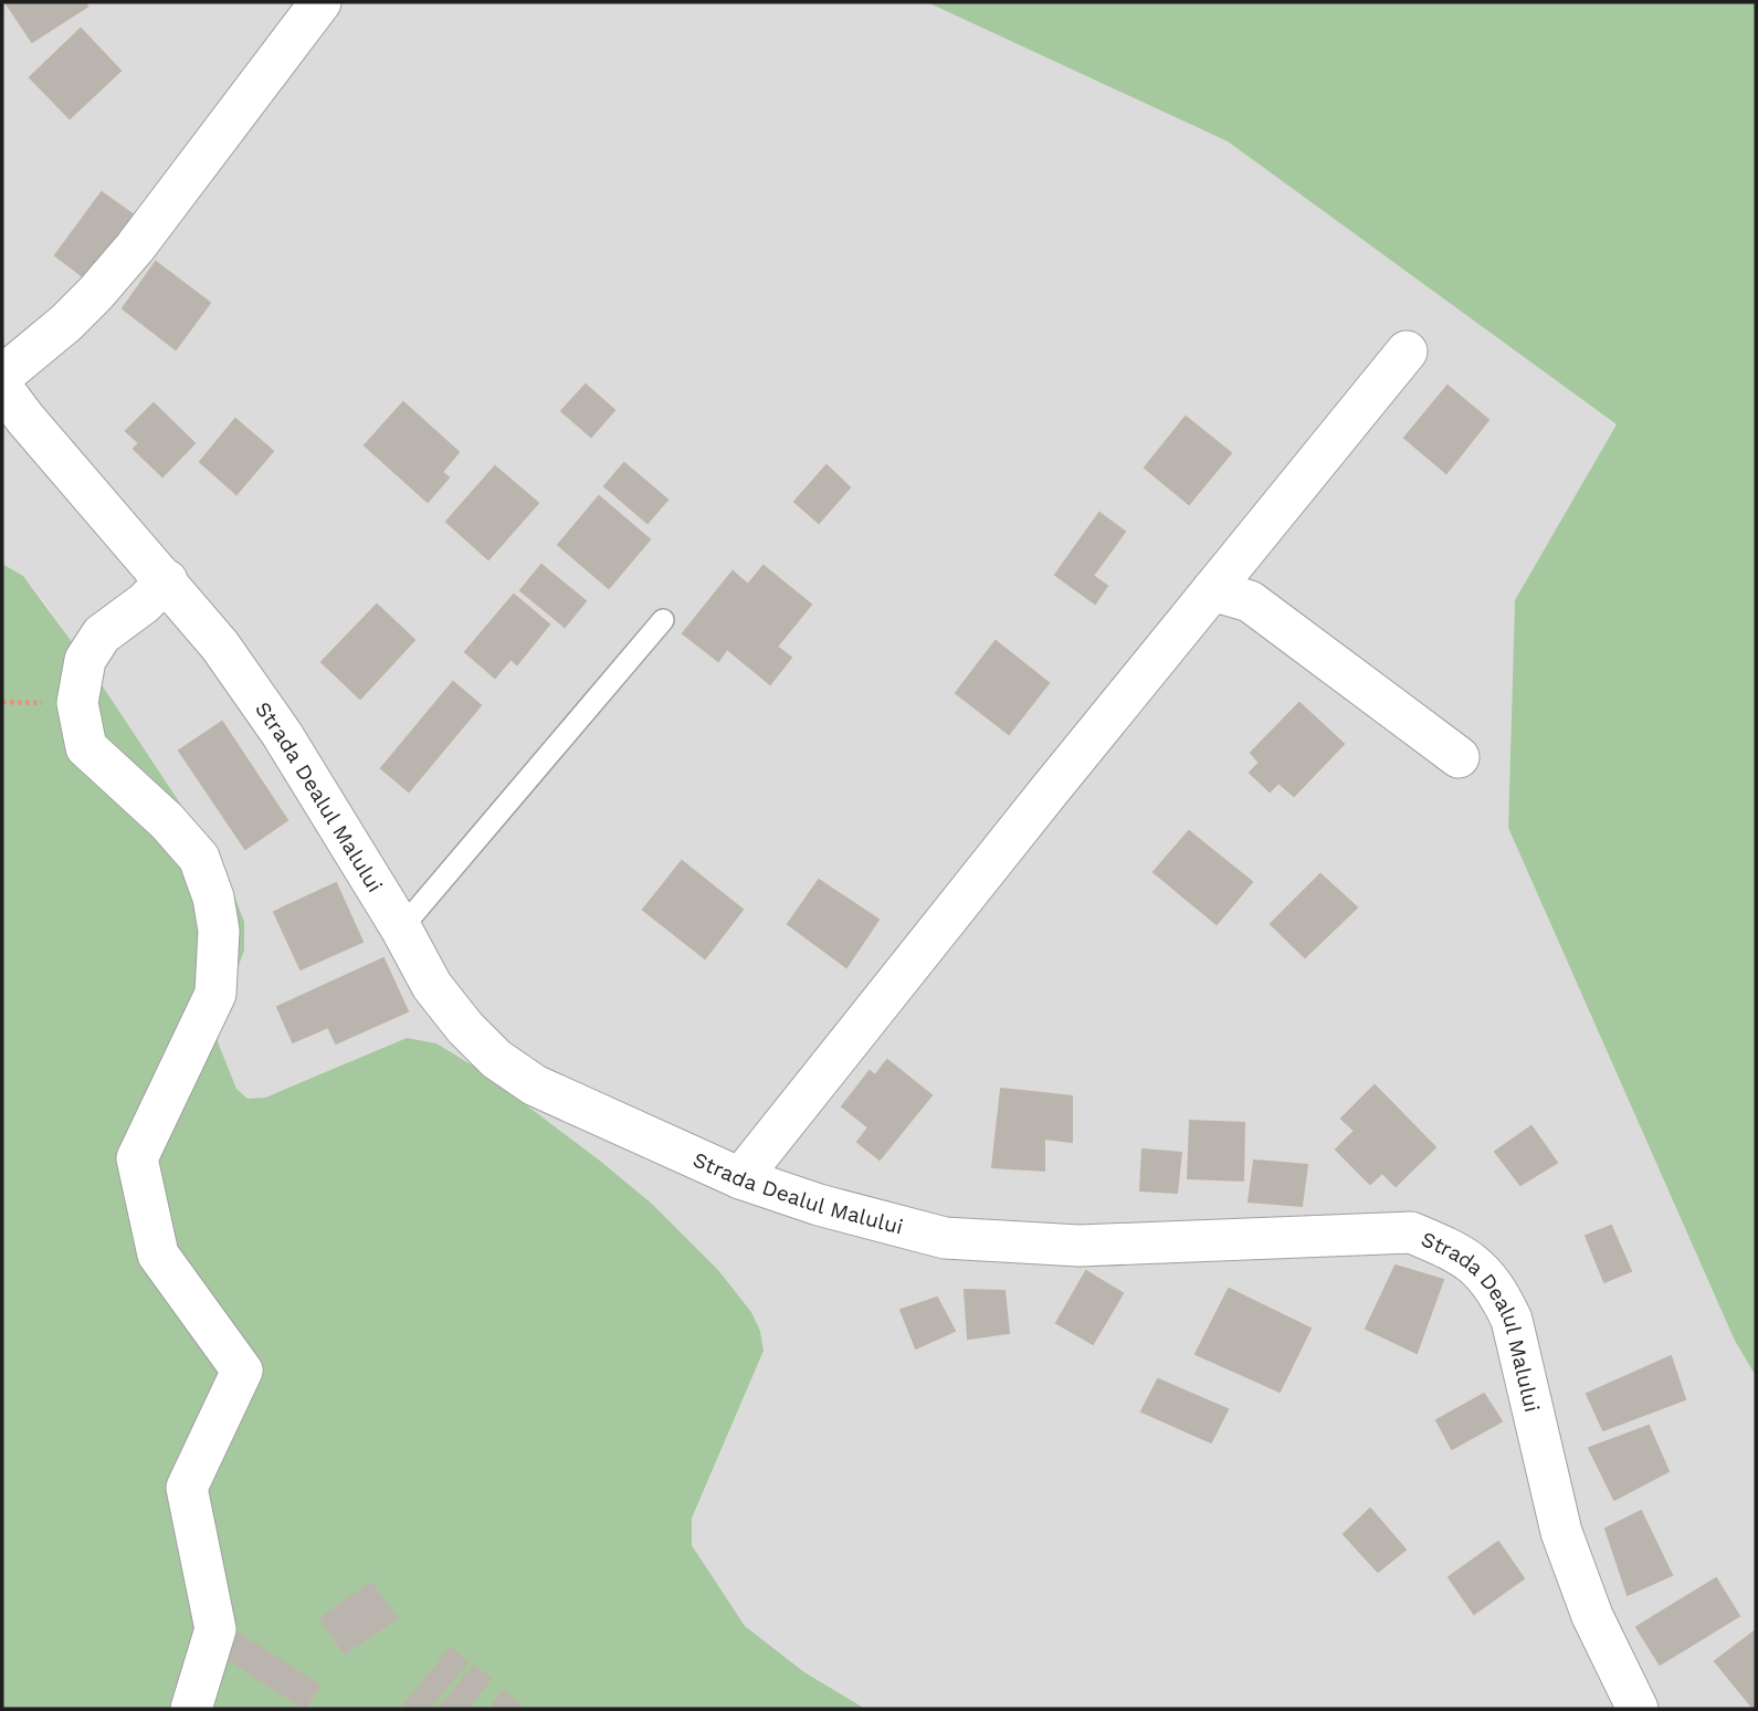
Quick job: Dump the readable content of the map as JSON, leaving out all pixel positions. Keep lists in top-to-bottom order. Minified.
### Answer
{"streets":{"street":["Strada Dealul Malului"]}}
